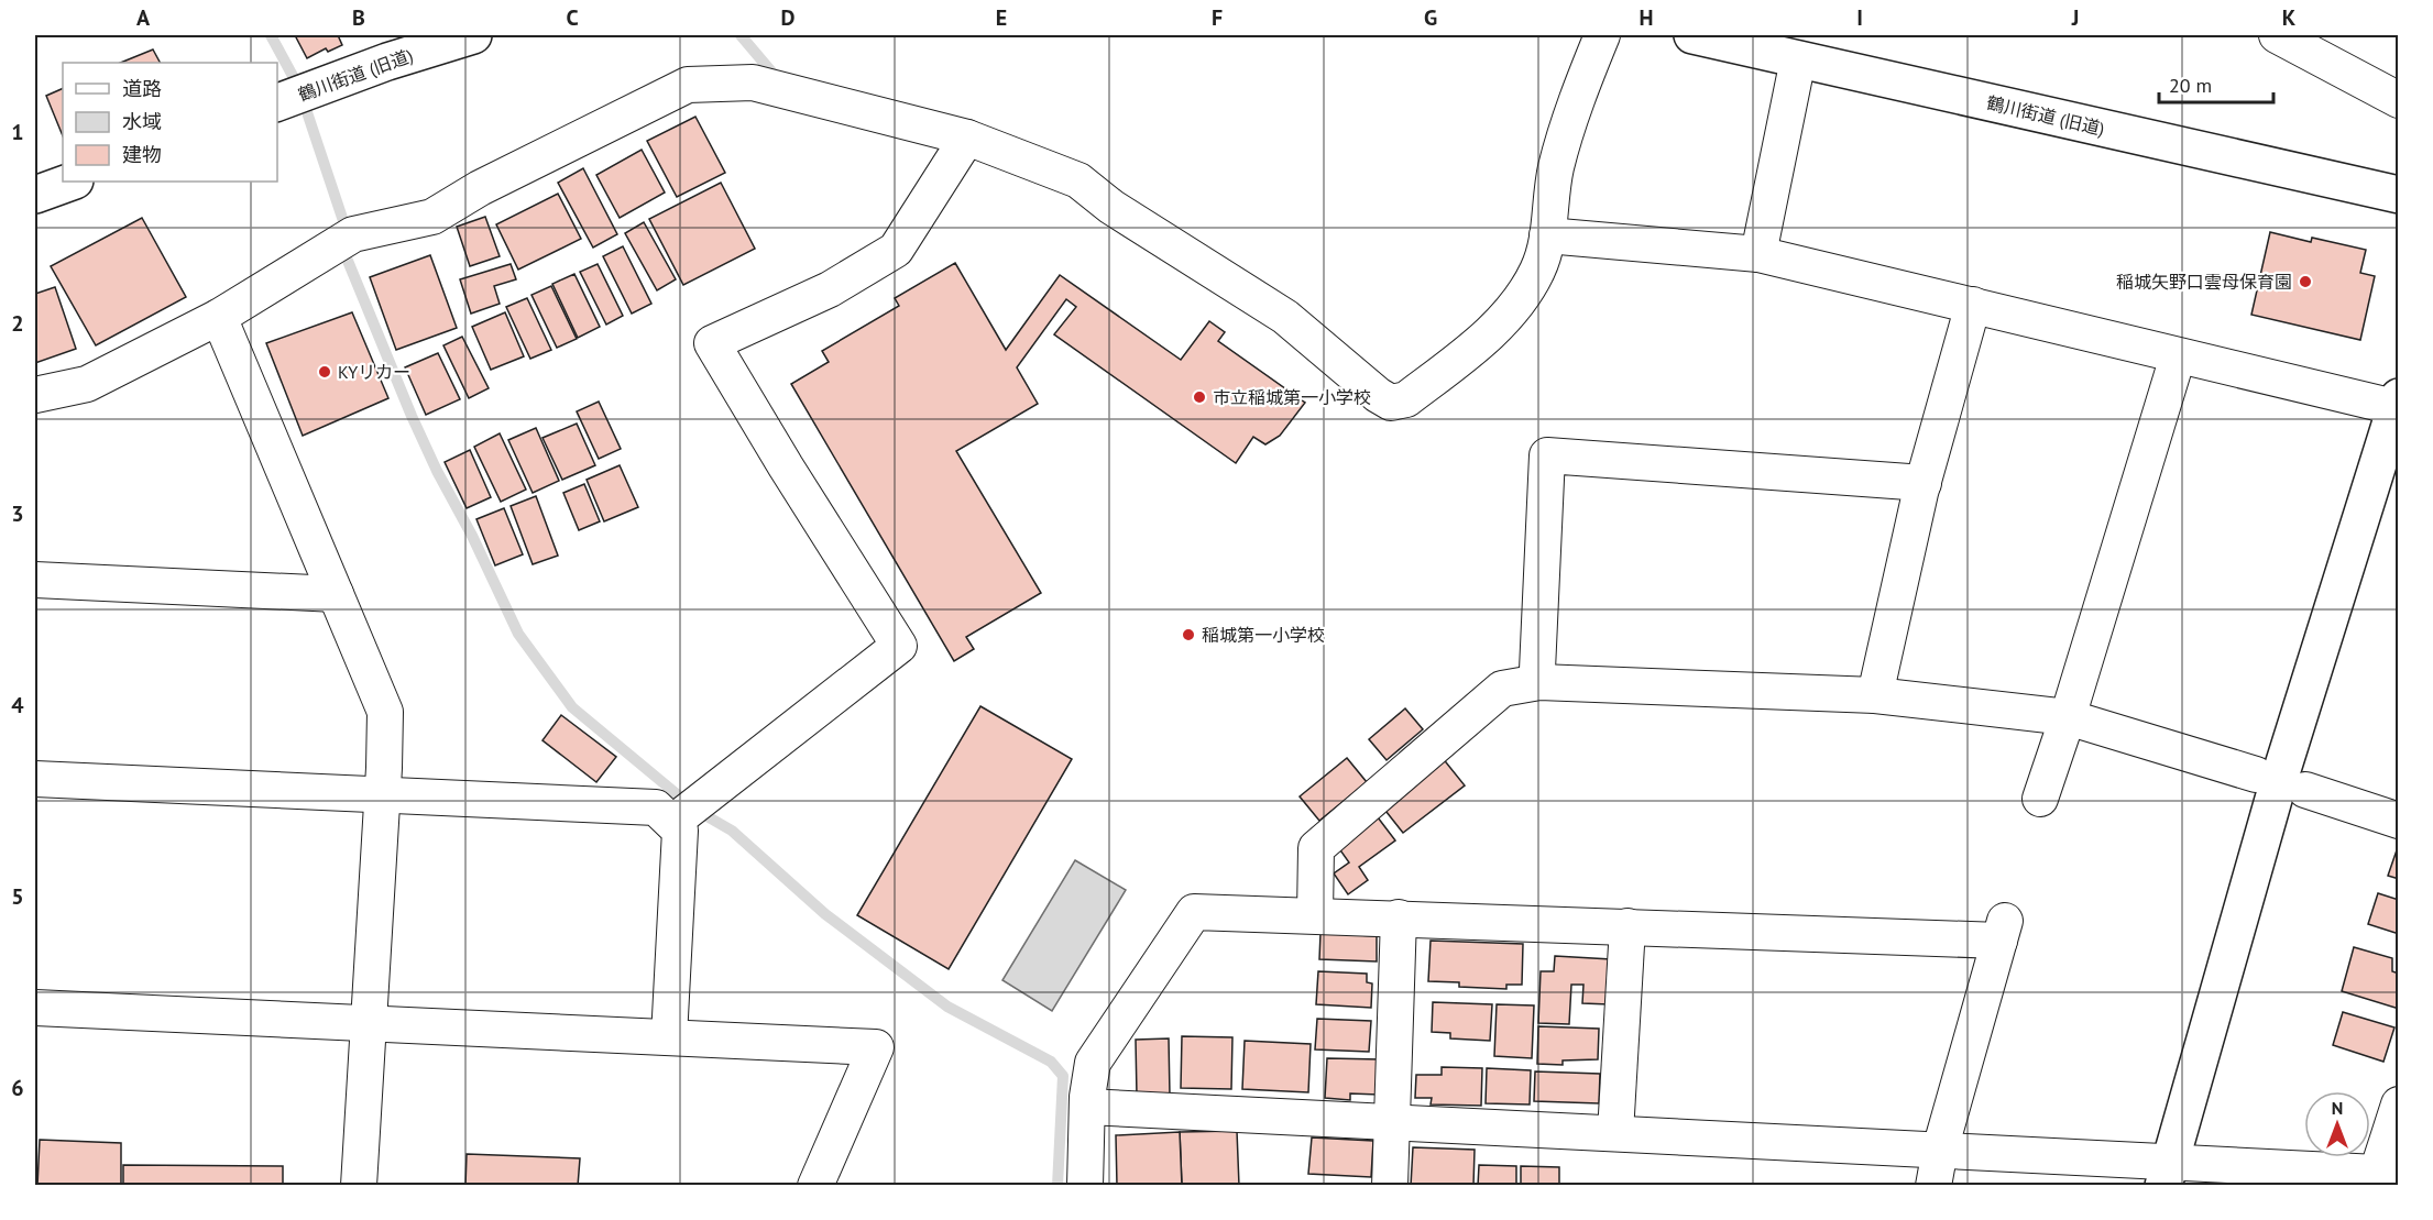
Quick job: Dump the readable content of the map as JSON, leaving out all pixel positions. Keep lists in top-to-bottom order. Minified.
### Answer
{"streets":{"main road":["鶴川街道 (旧道)"]},"places":["稲城矢野口雲母保育園","KYリカー","市立稲城第一小学校","稲城第一小学校"],"legend":["道路","水域","建物"],"scale_bar":"20 m","north":"top","grid":{"columns":["A","B","C","D","E","F","G","H","I","J","K"],"rows":["1","2","3","4","5","6"]}}
